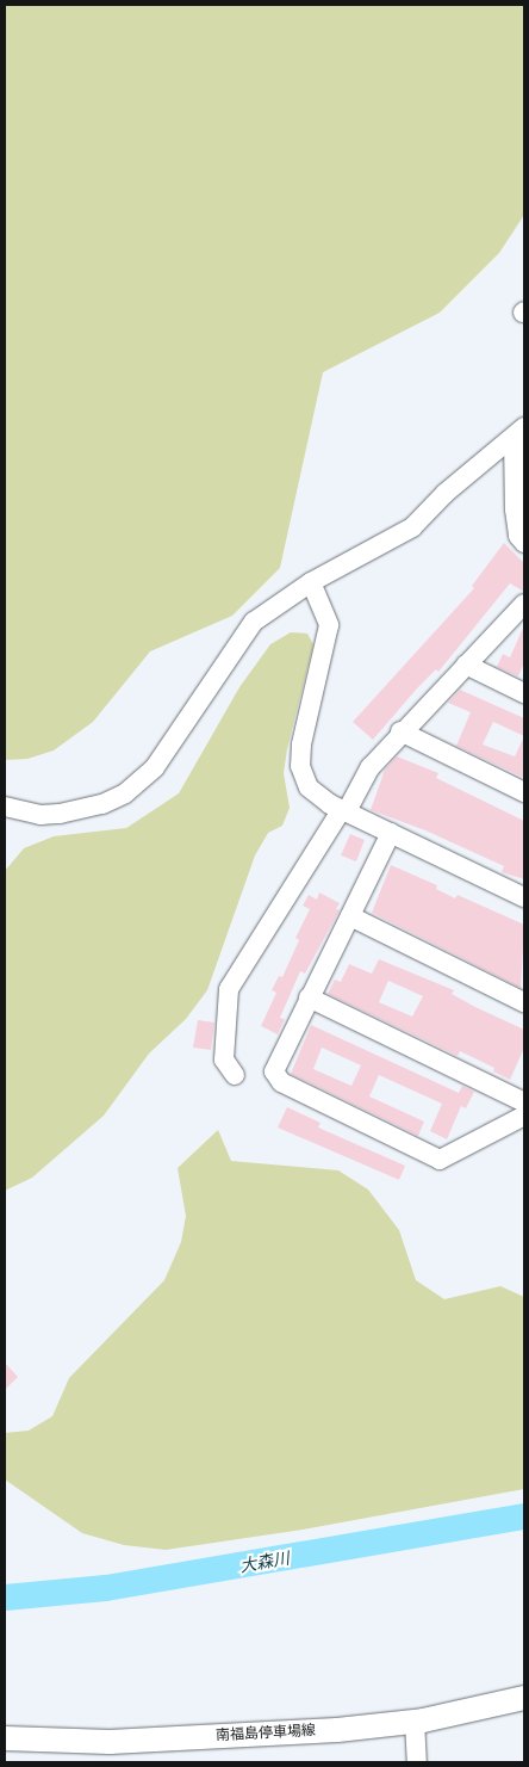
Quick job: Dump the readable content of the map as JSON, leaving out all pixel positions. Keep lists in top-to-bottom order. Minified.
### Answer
{"streets":{"main road":["南福島停車場線"]},"water":["大森川"]}
